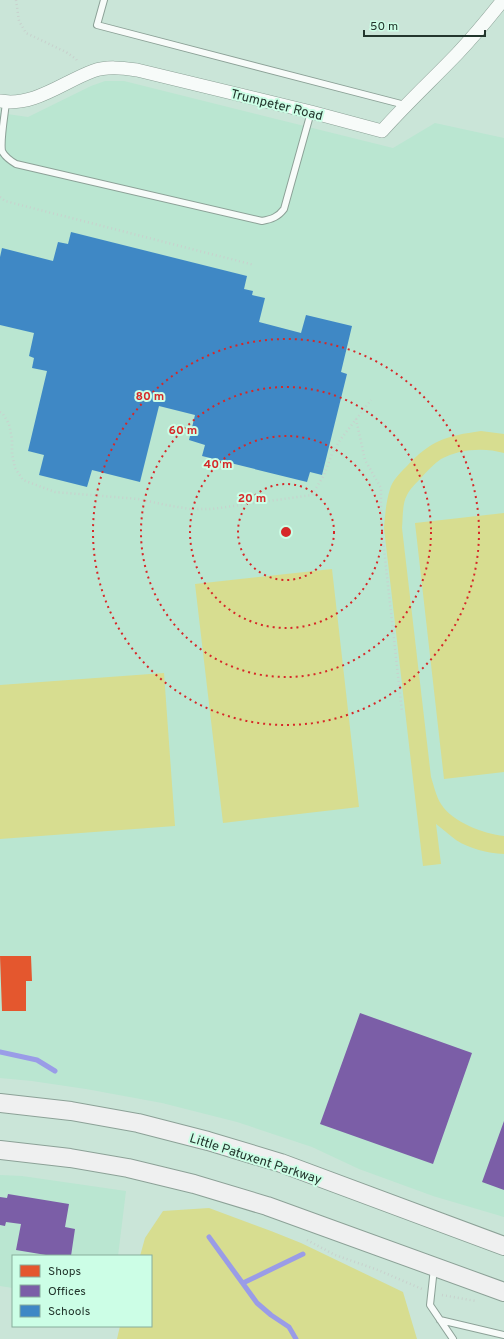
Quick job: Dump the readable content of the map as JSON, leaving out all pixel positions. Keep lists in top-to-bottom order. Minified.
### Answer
{"streets":{"main road":["Little Patuxent Parkway"],"street":["Trumpeter Road"]},"legend":["Shops","Offices","Schools"],"scale_bar":"50 m","rings":["80 m","60 m","40 m","20 m"]}
